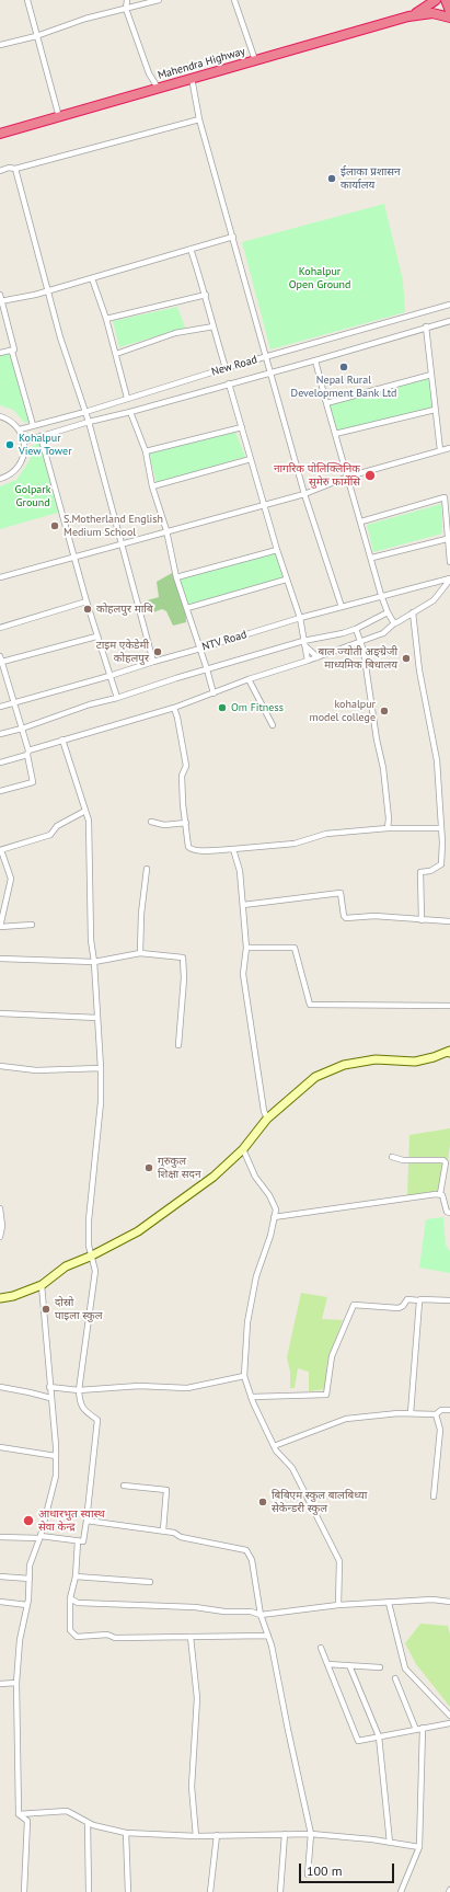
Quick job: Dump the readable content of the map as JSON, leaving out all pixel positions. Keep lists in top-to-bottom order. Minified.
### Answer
{"streets":{"highway":["Mahendra Highway"],"street":["New Road","NTV Road"]},"parks":["Kohalpur Open Ground","Golpark Ground"],"places":["ईलाका प्रशासन कार्यालय","Nepal Rural Development Bank Ltd","Kohalpur View Tower","नागरिक पोलिक्लिनिक सुमेरु फार्मेसि","S.Motherland English Medium School","कोहलपुर माबि","टाइम एकेडेमी कोहलपुर","बाल ज्योती अङ्ग्रेजी माध्यमिक बिधालय","Om Fitness","kohalpur model college","गुरुकुल शिक्षा सदन","दोस्रो पाइला स्कुल","बिबिएम स्कुल बालबिध्या सेकेन्डरी स्कुल","आधारभुत स्वास्थ सेवा केन्द्र"],"scale_bar":"100 m"}
